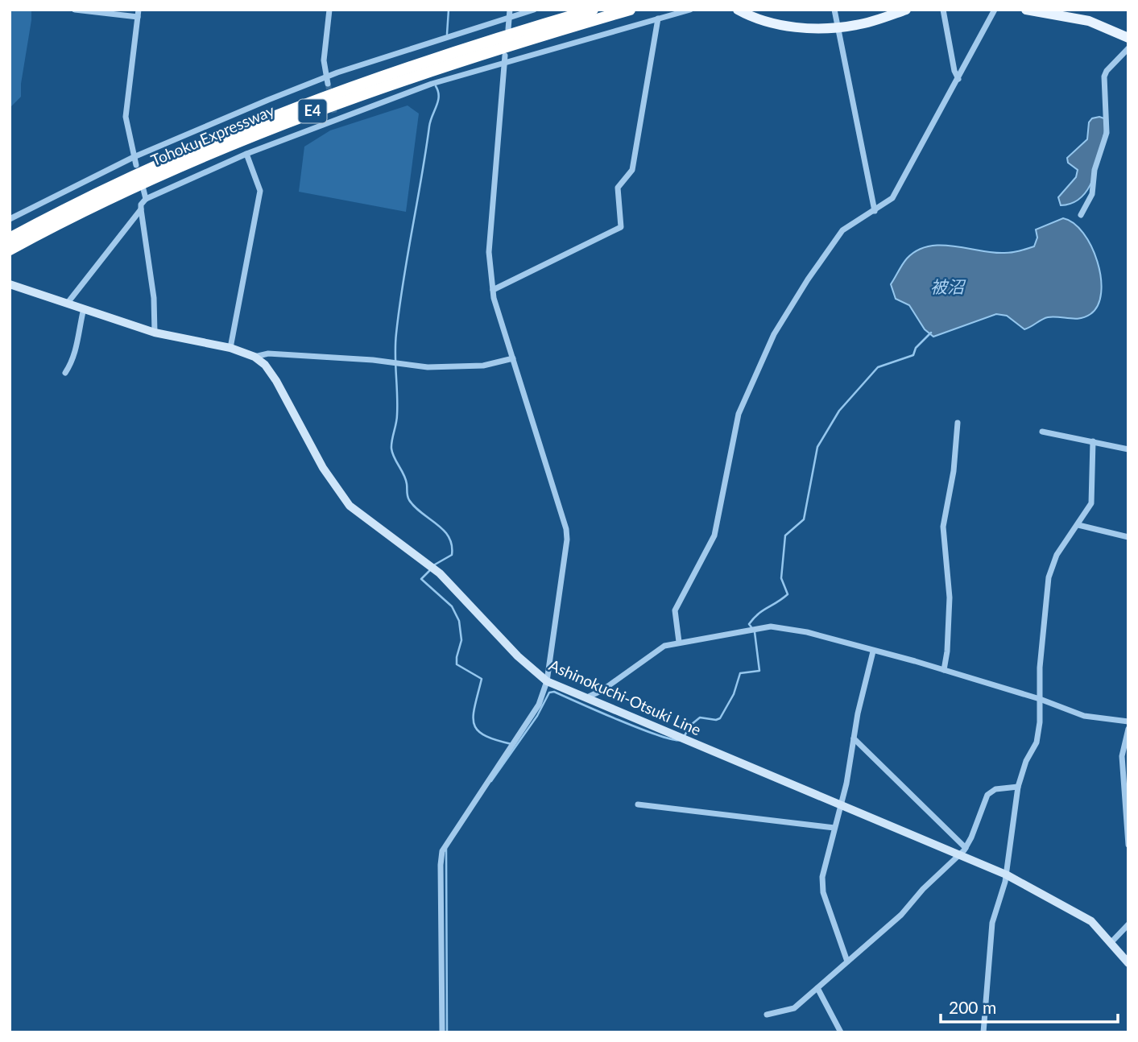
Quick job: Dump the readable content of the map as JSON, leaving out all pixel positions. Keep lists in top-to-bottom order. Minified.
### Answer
{"streets":{"highway":["E4","Tohoku Expressway"],"main road":["Ashinokuchi-Otsuki Line"]},"water":["被沼"],"scale_bar":"200 m"}
